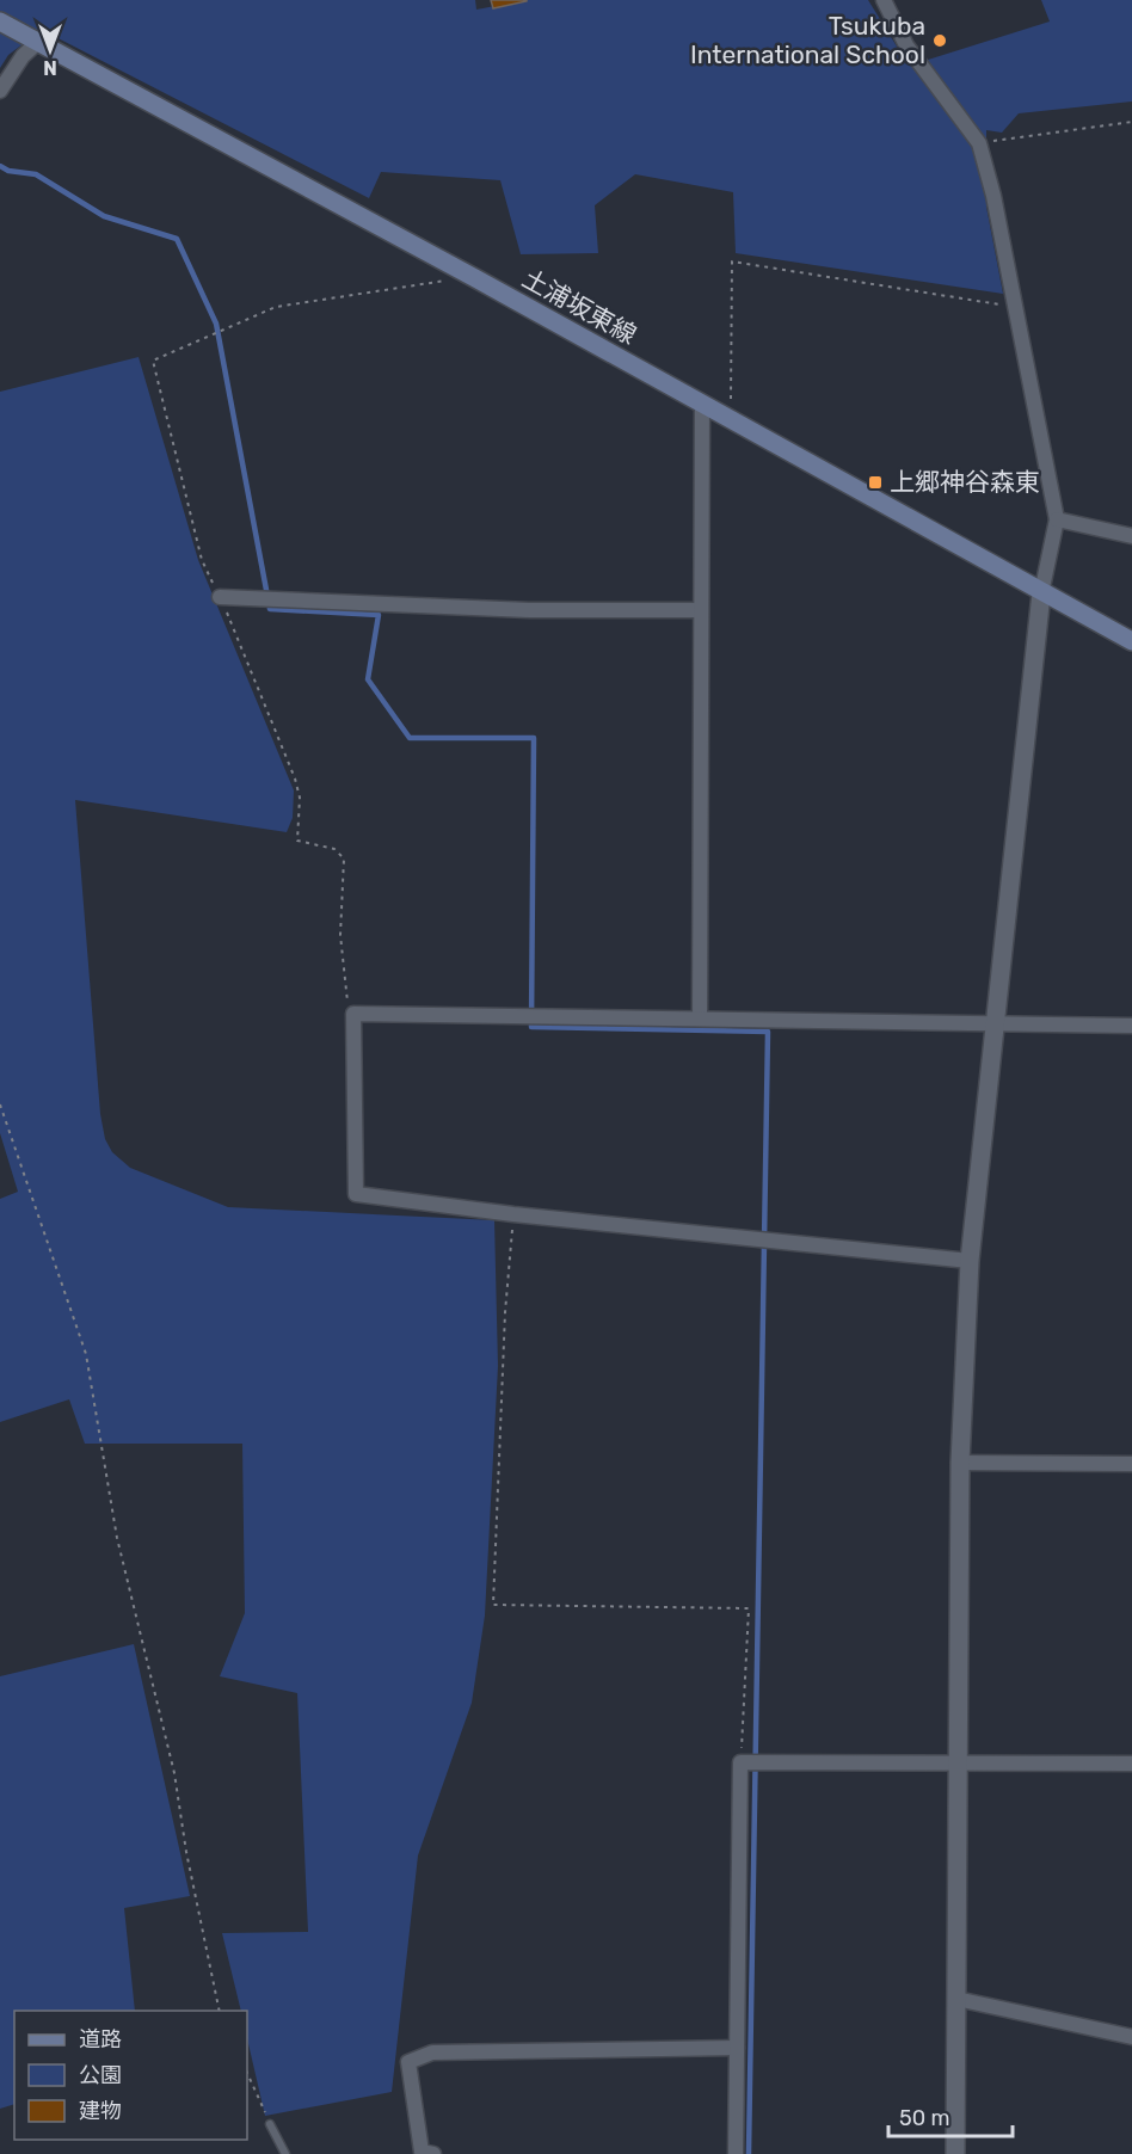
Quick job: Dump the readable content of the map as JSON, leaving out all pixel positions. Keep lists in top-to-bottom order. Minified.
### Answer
{"streets":{"main road":["土浦坂東線"]},"places":{"other":["Tsukuba International School"],"transit":["上郷神谷森東"]},"legend":["道路","公園","建物"],"scale_bar":"50 m","north":"bottom"}
